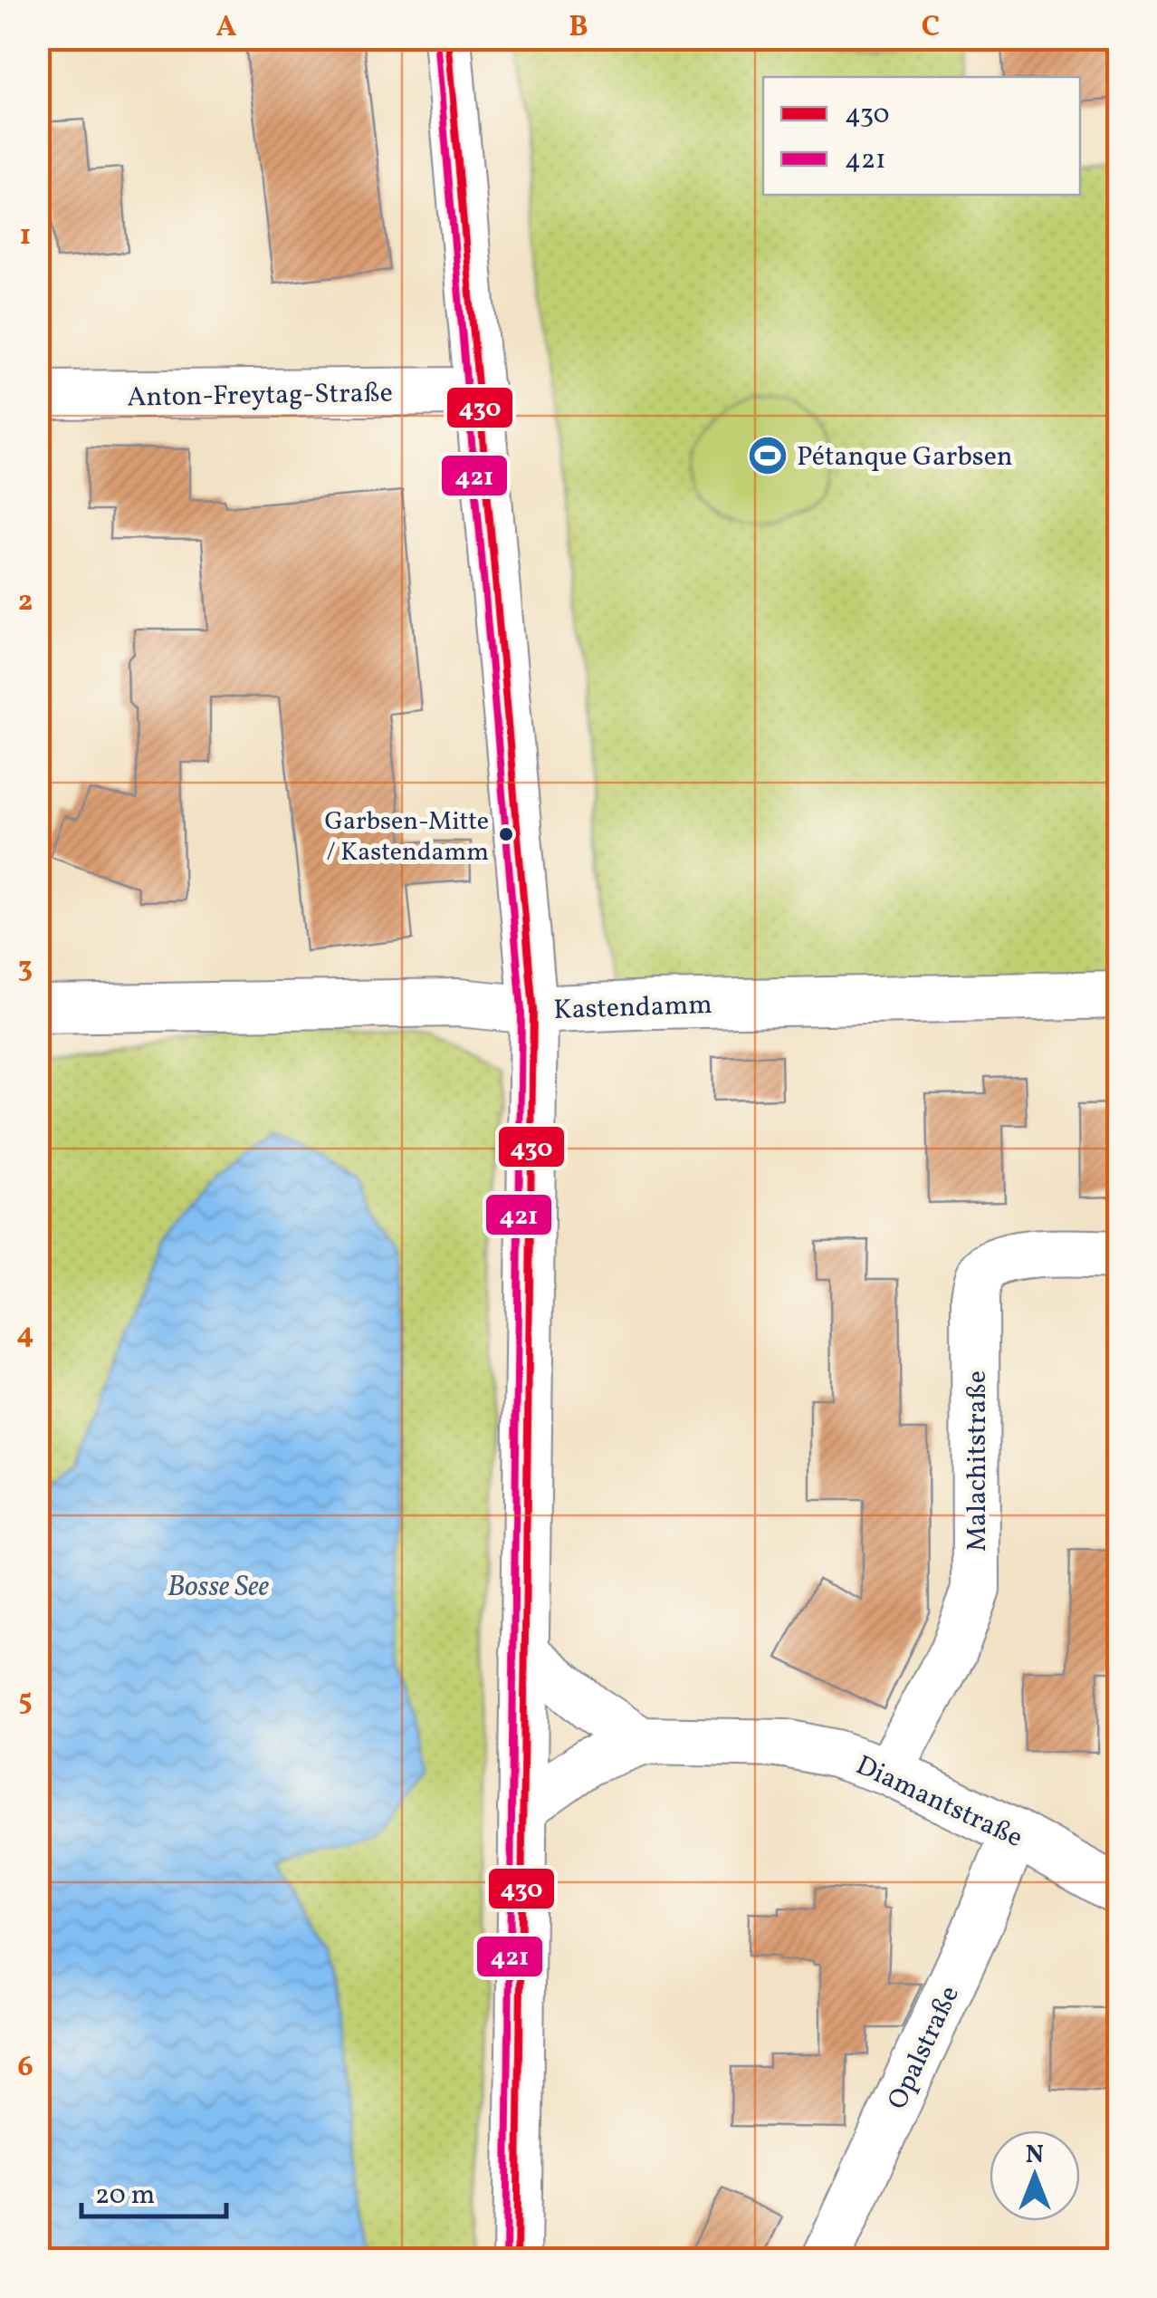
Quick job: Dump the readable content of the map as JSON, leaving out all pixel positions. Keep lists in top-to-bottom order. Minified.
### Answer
{"streets":{"street":["Anton-Freytag-Straße","Kastendamm","Malachitstraße","Diamantstraße","Opalstraße"]},"crossings":[["Malachitstraße","Diamantstraße"],["Diamantstraße","Opalstraße"]],"water":["Bosse See"],"places":{"sports":["Pétanque Garbsen"],"other":["Garbsen-Mitte / Kastendamm"]},"lines":["transit line 430","transit line 421"],"legend":["430","421"],"scale_bar":"20 m","north":"top","grid":{"columns":["A","B","C"],"rows":["1","2","3","4","5","6"]}}
